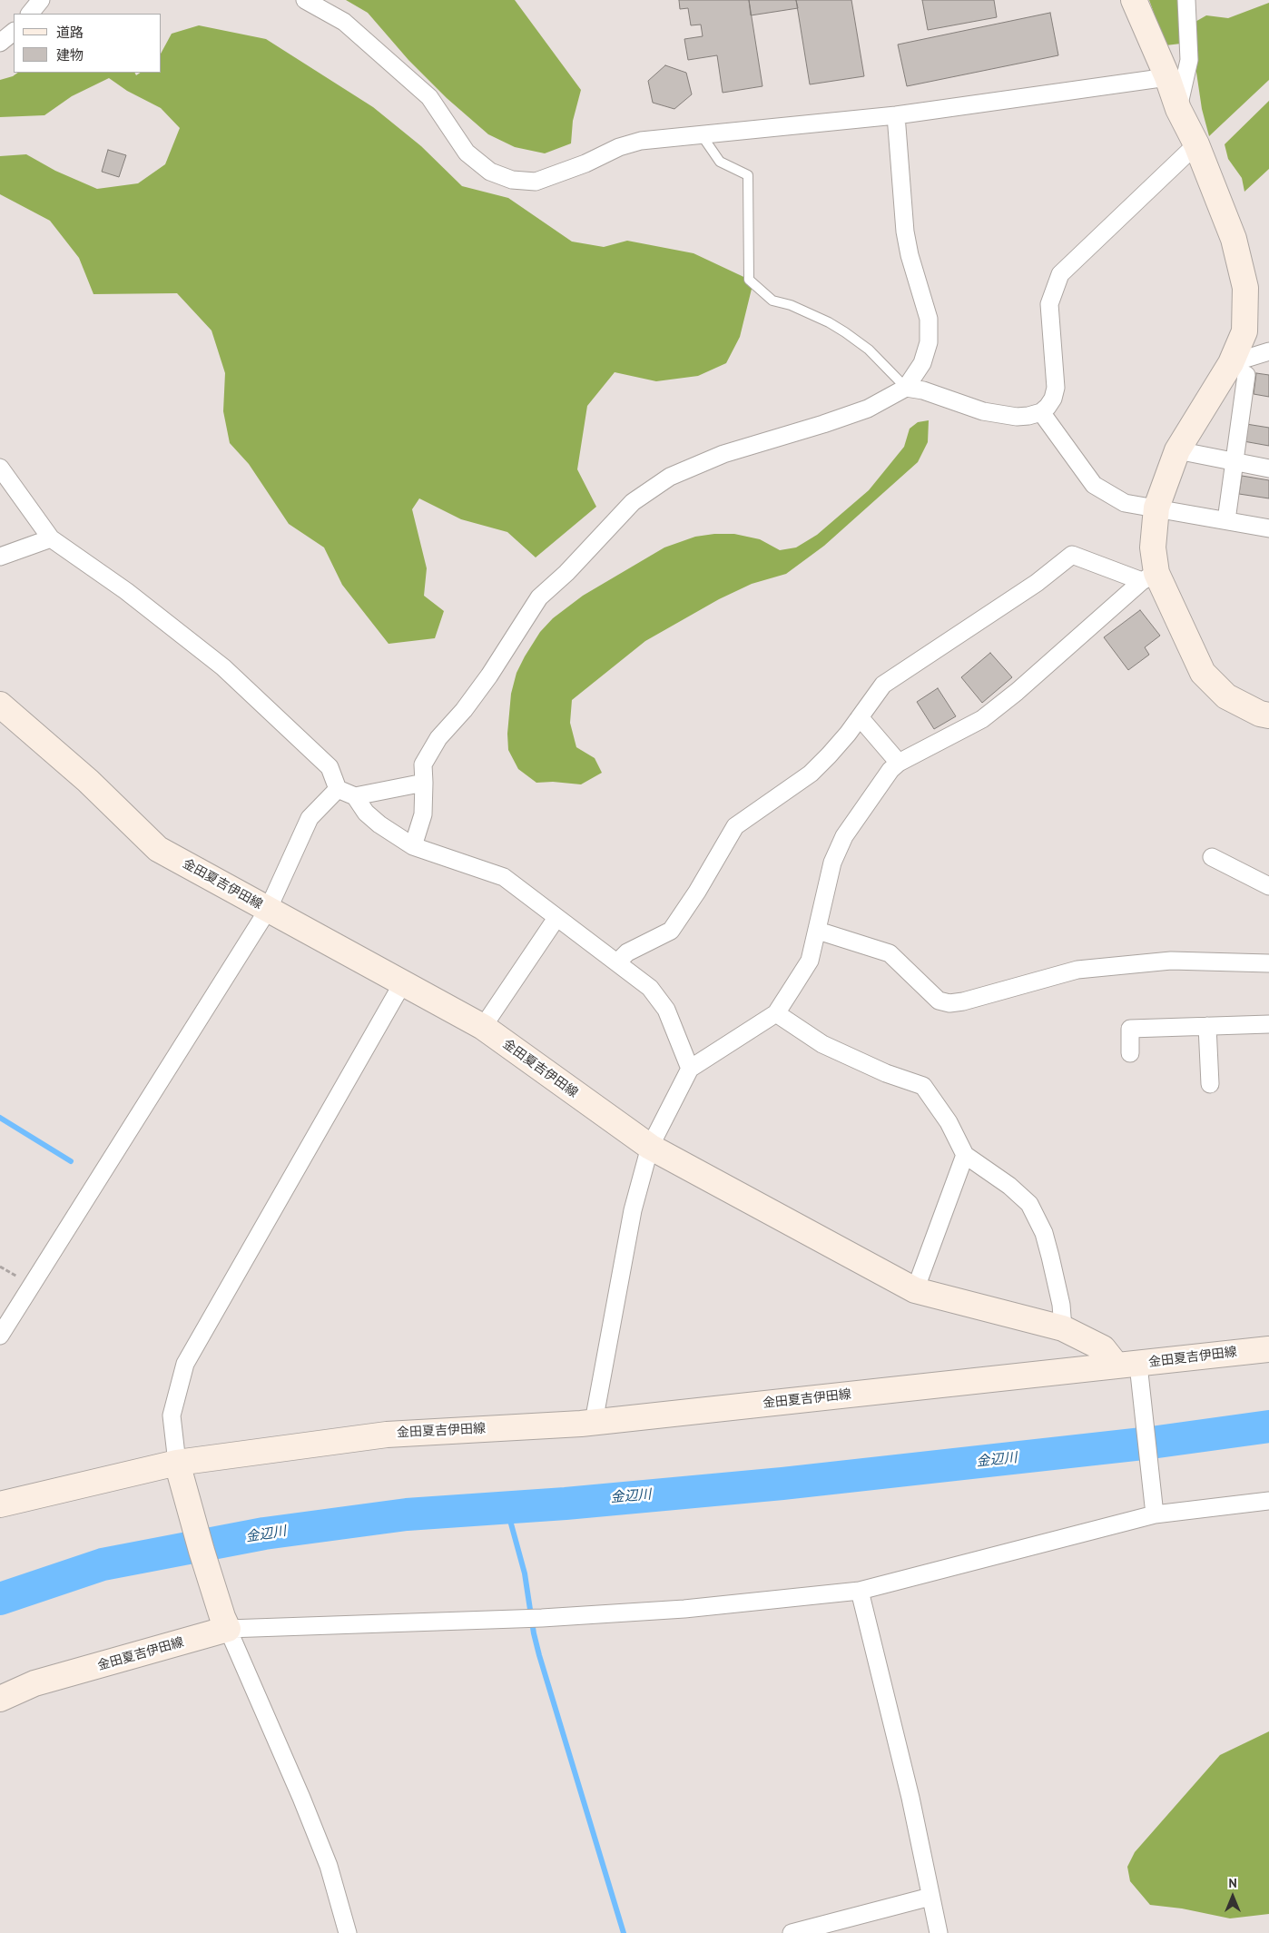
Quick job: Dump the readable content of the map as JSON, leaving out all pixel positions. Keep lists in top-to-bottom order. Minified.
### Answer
{"streets":{"main road":["金田夏吉伊田線"]},"water":["金辺川"],"legend":["道路","建物"],"north":"top"}
